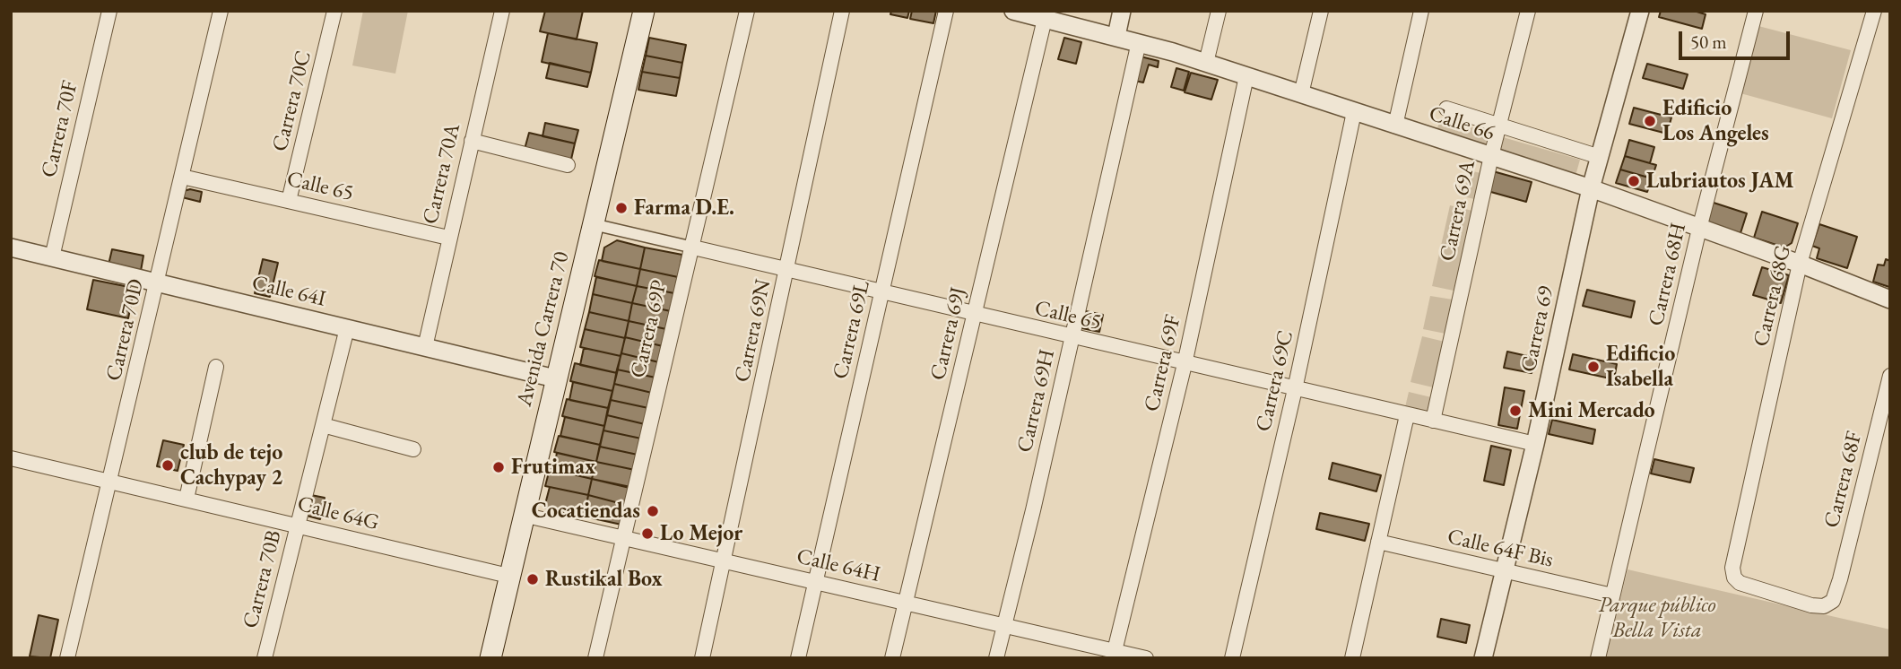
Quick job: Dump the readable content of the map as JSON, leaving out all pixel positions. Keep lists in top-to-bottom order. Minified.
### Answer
{"streets":{"main road":["Avenida Carrera 70"],"street":["Carrera 70C","Calle 66","Carrera 70F","Carrera 70A","Calle 65","Carrera 69A","Carrera 68H","Calle 64I","Carrera 68G","Carrera 69P","Carrera 69","Carrera 70D","Carrera 69L","Carrera 69N","Carrera 69J","Carrera 69F","Carrera 69C","Carrera 69H","Carrera 68F","Calle 64G","Calle 64F Bis","Calle 64H","Carrera 70B"]},"crossings":[["Carrera 70C","Calle 65"],["Calle 66","Carrera 69A"],["Calle 66","Carrera 68H"],["Calle 66","Carrera 68G"],["Calle 66","Carrera 69"],["Calle 66","Carrera 69J"],["Calle 66","Carrera 69F"],["Calle 66","Carrera 69C"],["Calle 66","Carrera 69H"],["Carrera 70F","Calle 64I"],["Carrera 70A","Calle 65"],["Carrera 70A","Calle 64I"],["Calle 65","Carrera 69A"],["Calle 65","Avenida Carrera 70"],["Calle 65","Carrera 69P"],["Calle 65","Carrera 69"],["Calle 65","Carrera 70D"],["Calle 65","Carrera 69L"],["Calle 65","Carrera 69N"],["Calle 65","Carrera 69J"],["Calle 65","Carrera 69F"],["Calle 65","Carrera 69C"],["Calle 65","Carrera 69H"],["Carrera 68H","Calle 64F Bis"],["Calle 64I","Avenida Carrera 70"],["Calle 64I","Carrera 70D"],["Calle 64I","Carrera 70B"],["Carrera 68G","Carrera 68F"],["Avenida Carrera 70","Calle 64G"],["Avenida Carrera 70","Calle 64H"],["Carrera 69P","Calle 64H"],["Carrera 69","Calle 64F Bis"],["Carrera 70D","Calle 64G"],["Carrera 69L","Calle 64H"],["Carrera 69N","Calle 64H"],["Carrera 69J","Calle 64H"],["Carrera 69F","Calle 64H"],["Carrera 69H","Calle 64H"],["Calle 64G","Carrera 70B"]],"parks":["Parque público Bella Vista"],"places":["Edificio Los Angeles","Lubriautos JAM","Farma D.E.","Edificio Isabella","Mini Mercado","club de tejo Cachypay 2","Frutimax","Cocatiendas","Lo Mejor","Rustikal Box"],"scale_bar":"50 m"}
